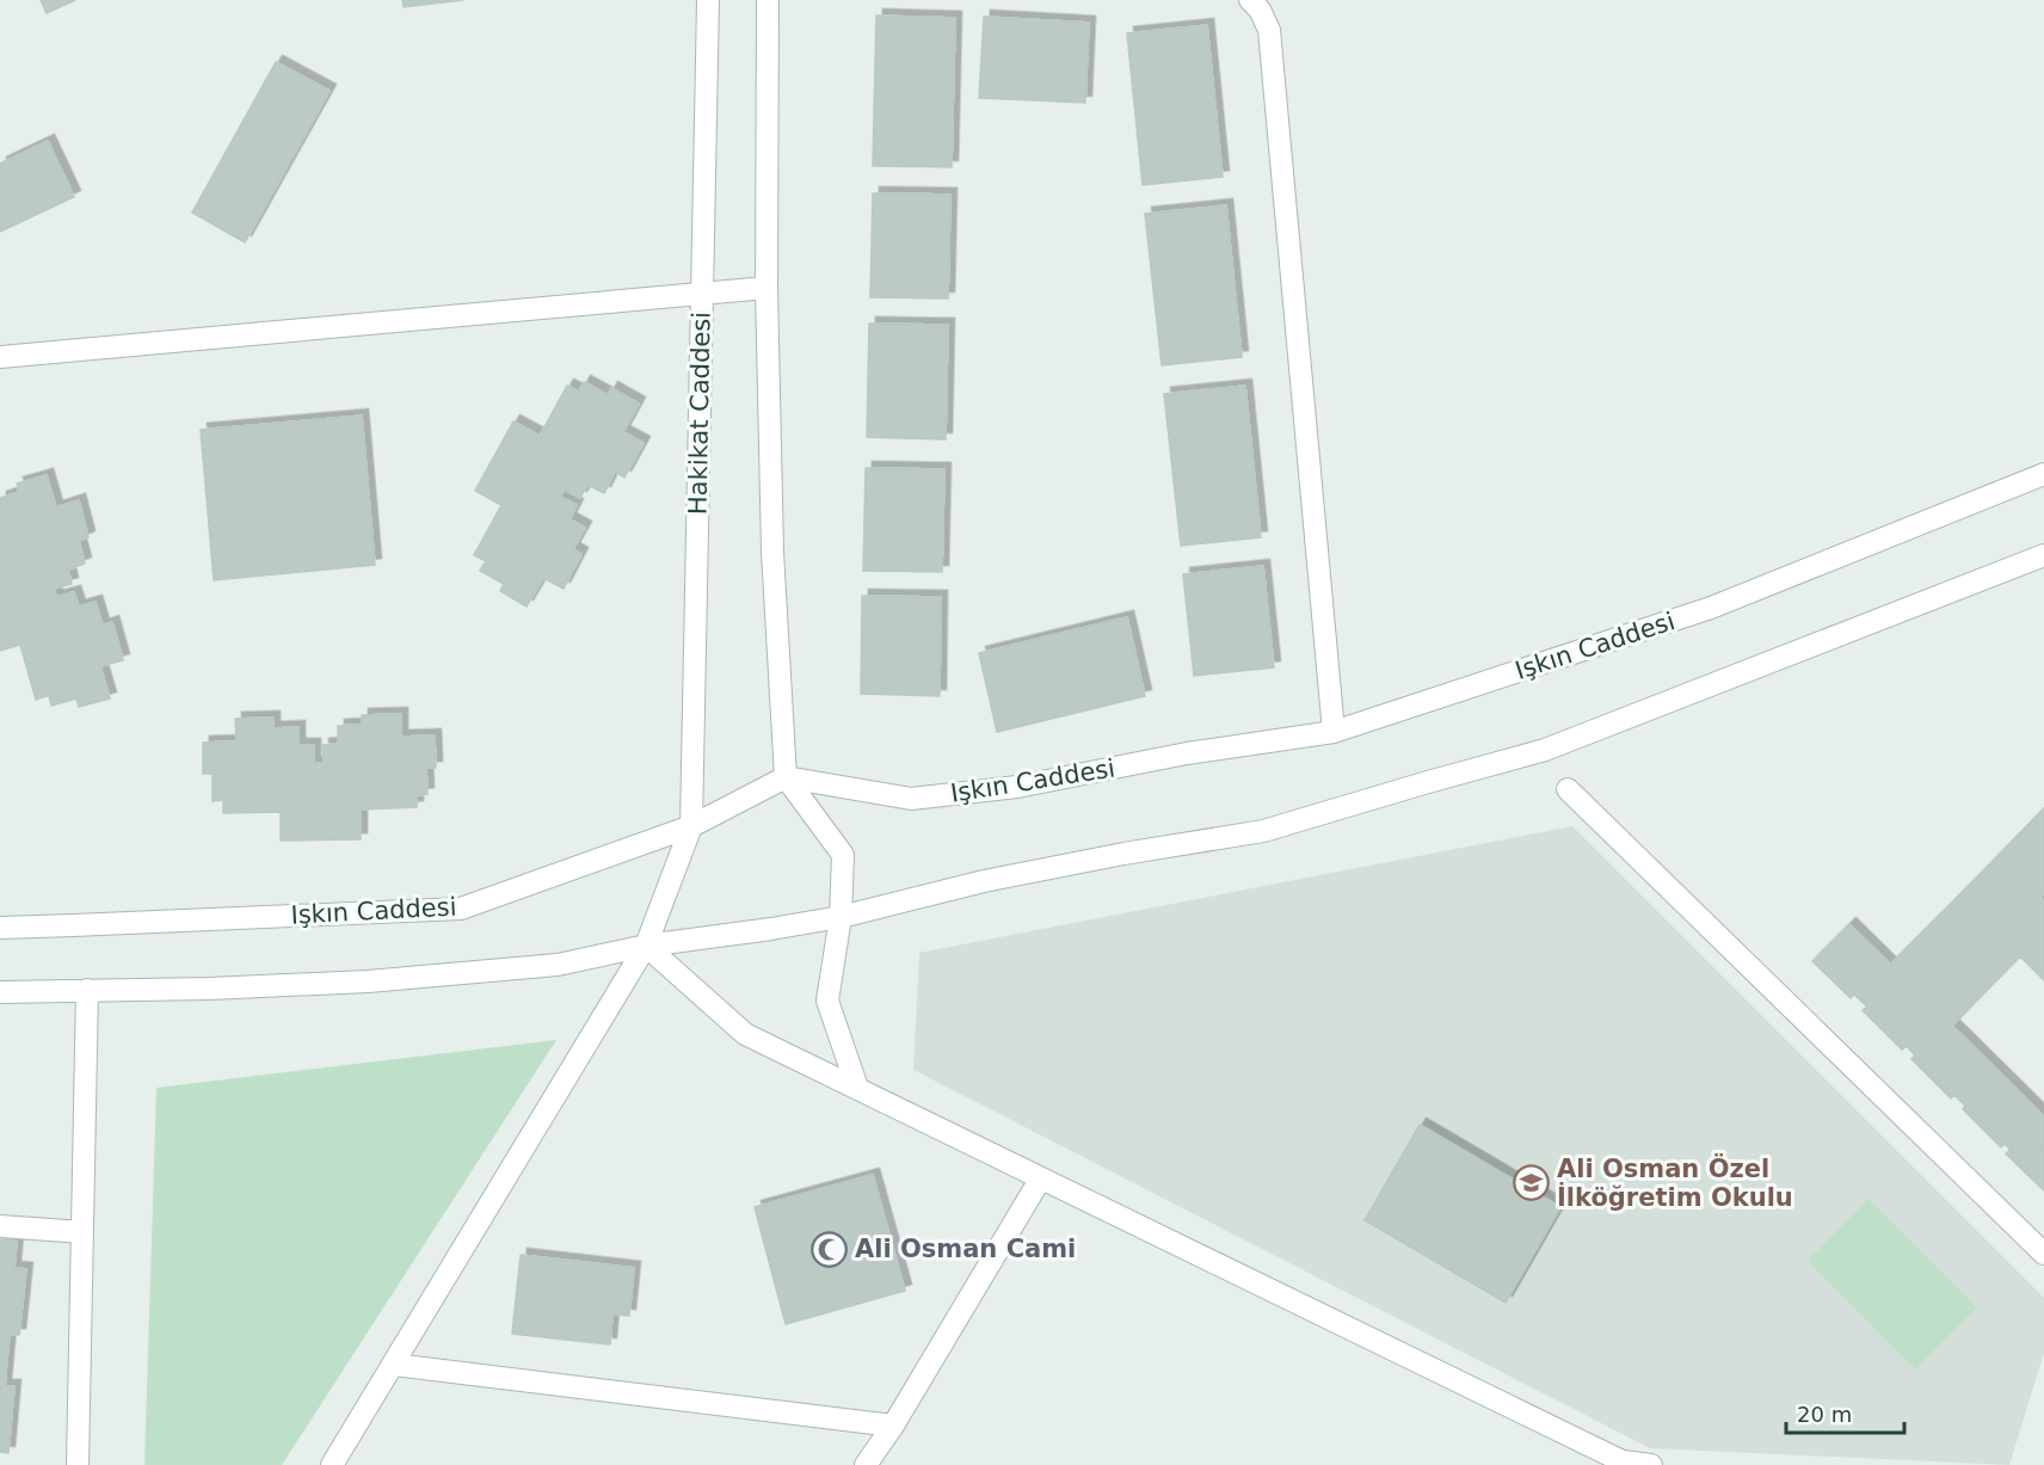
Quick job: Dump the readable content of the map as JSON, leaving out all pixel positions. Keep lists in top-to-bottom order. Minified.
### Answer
{"streets":{"street":["Hakikat Caddesi","Işkın Caddesi"]},"crossings":[["Hakikat Caddesi","Işkın Caddesi"]],"places":{"school or university":["Ali Osman Özel İlköğretim Okulu"],"mosque":["Ali Osman Cami"]},"scale_bar":"20 m"}
